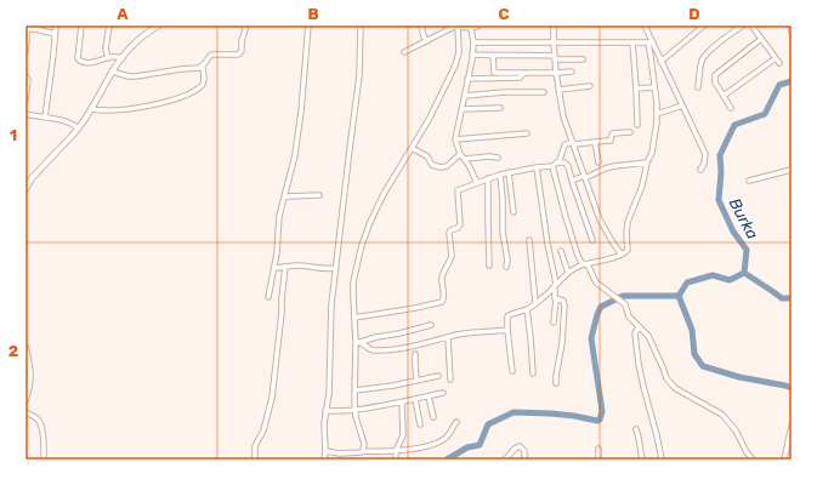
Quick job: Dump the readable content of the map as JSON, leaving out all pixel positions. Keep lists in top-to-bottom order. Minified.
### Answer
{"water":["Burka"],"grid":{"columns":["A","B","C","D"],"rows":["1","2"]}}
